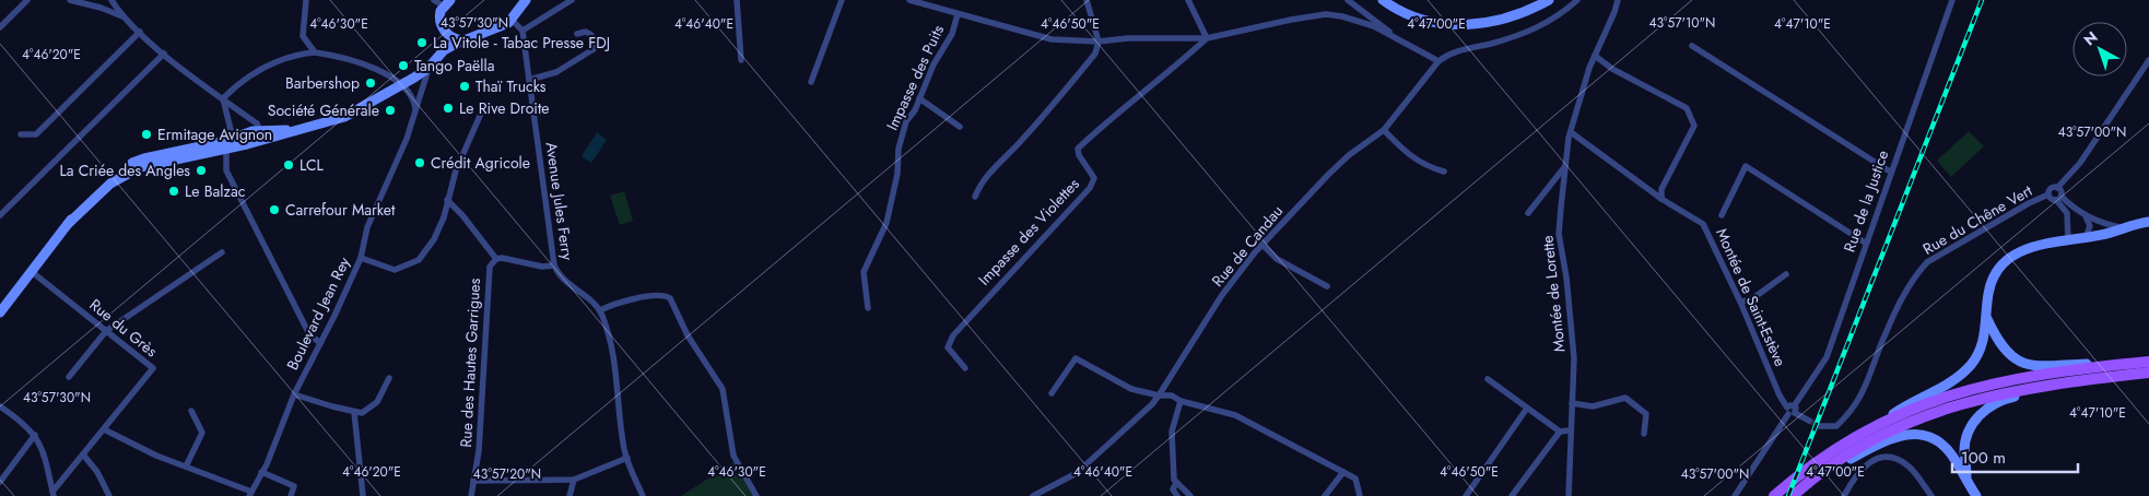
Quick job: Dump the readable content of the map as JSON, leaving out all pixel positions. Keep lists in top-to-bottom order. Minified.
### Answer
{"streets":{"street":["Impasse des Puits","Avenue Jules Ferry","Rue de la Justice","Rue du Chêne Vert","Impasse des Violettes","Rue de Candau","Montée de Lorette","Montée de Saint-Estève","Boulevard Jean Rey","Rue du Grès","Rue des Hautes Garrigues"]},"crossings":[["Rue de la Justice","Montée de Saint-Estève"],["Montée de Lorette","Montée de Saint-Estève"]],"places":["La Vitole - Tabac Presse FDJ","Tango Paëlla","Barbershop","Thaï Trucks","Le Rive Droite","Société Générale","Ermitage Avignon","Crédit Agricole","LCL","La Criée des Angles","Le Balzac","Carrefour Market"],"scale_bar":"100 m","north":"top left","coordinates":["43°57'30\"N","43°57'10\"N","4°46'30\"E","4°46'40\"E","4°46'50\"E","4°47'00\"E","4°47'10\"E","4°46'20\"E","43°57'00\"N","43°57'20\"N"]}
